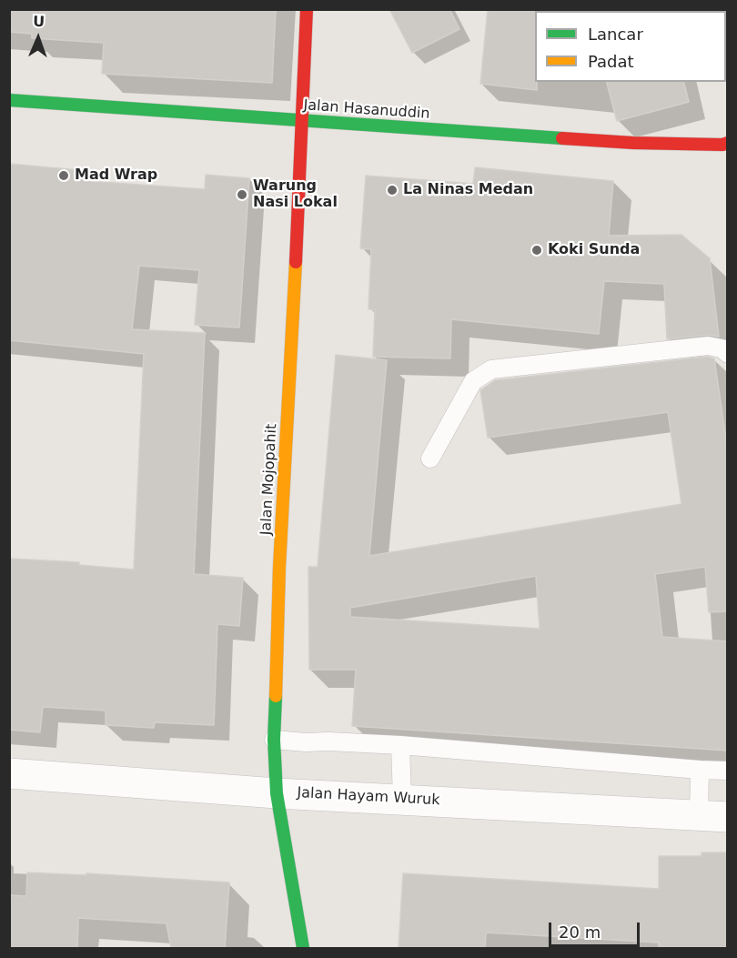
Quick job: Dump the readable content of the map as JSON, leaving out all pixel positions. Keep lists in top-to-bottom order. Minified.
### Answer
{"streets":{"street":["Jalan Hasanuddin","Jalan Mojopahit","Jalan Hayam Wuruk"]},"crossings":[["Jalan Hasanuddin","Jalan Mojopahit"],["Jalan Mojopahit","Jalan Hayam Wuruk"]],"places":["Mad Wrap","La Ninas Medan","Warung Nasi Lokal","Koki Sunda"],"legend":["Lancar","Padat"],"scale_bar":"20 m","north":"top"}
